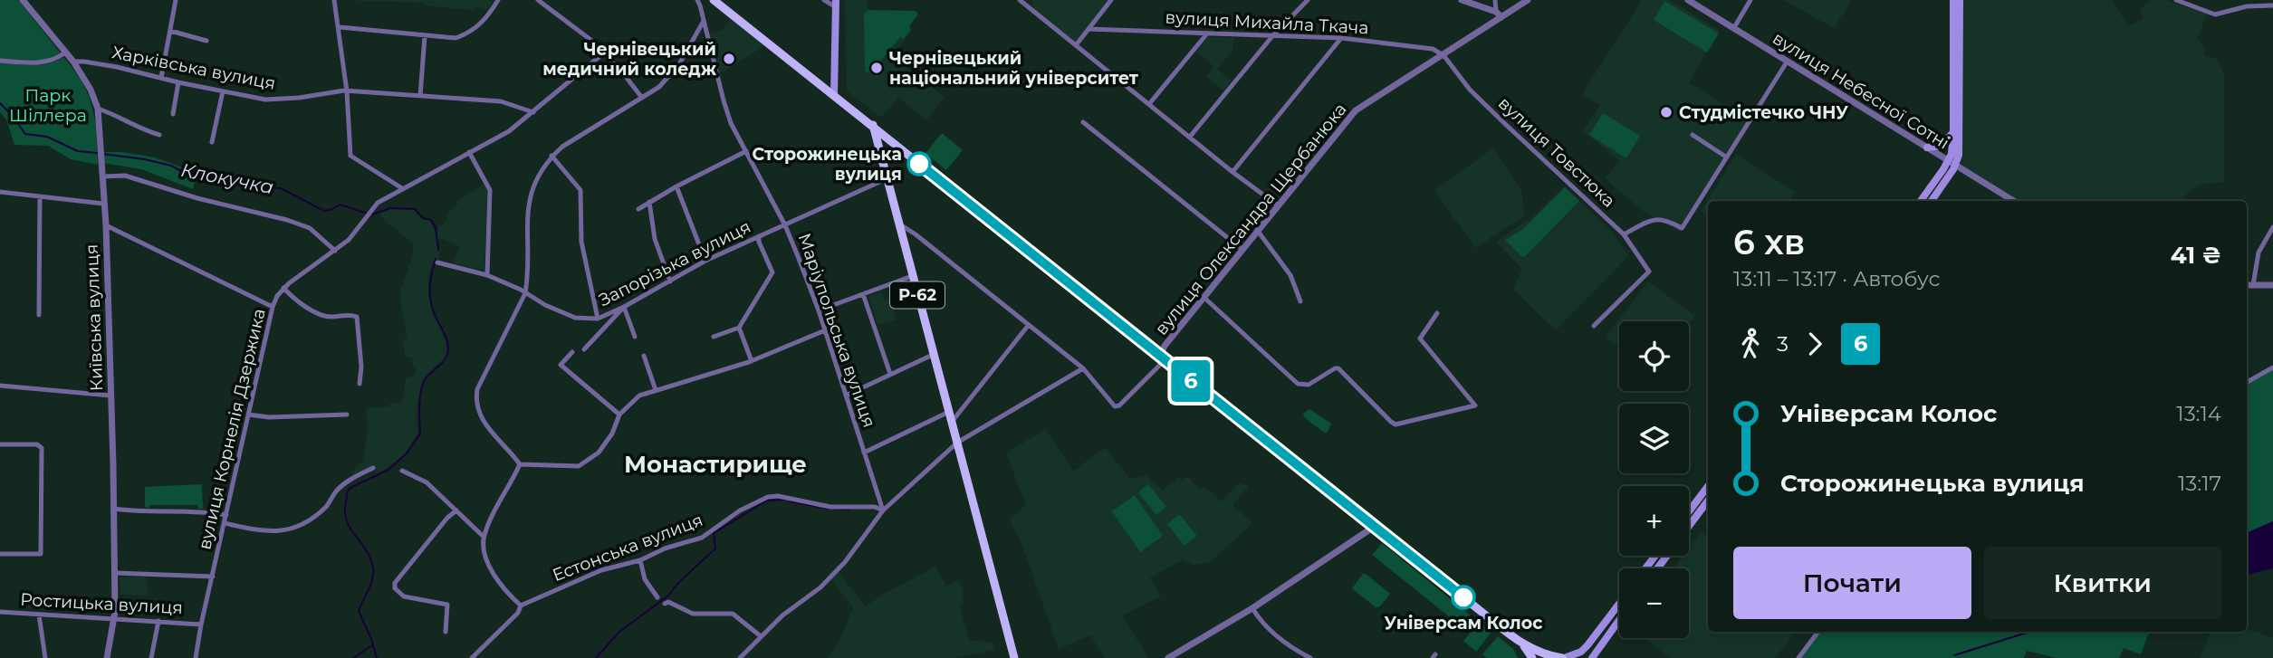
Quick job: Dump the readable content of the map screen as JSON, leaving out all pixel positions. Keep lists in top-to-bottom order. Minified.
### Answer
{"streets":{"main road":["Р-62"],"street":["вулиця Михайла Ткача","Харківська вулиця","вулиця Небесної Сотні","вулиця Товстюка","вулиця Олександра Щербанюка","Запорізька вулиця","Київська вулиця","Маріупольська вулиця","вулиця Корнелія Дзержика","Естонська вулиця","Ростицька вулиця"]},"crossings":[["вулиця Михайла Ткача","вулиця Товстюка"],["вулиця Михайла Ткача","вулиця Олександра Щербанюка"],["Харківська вулиця","Київська вулиця"],["вулиця Товстюка","вулиця Олександра Щербанюка"],["Запорізька вулиця","Р-62"],["Запорізька вулиця","Маріупольська вулиця"],["Київська вулиця","Ростицька вулиця"],["Маріупольська вулиця","Естонська вулиця"],["вулиця Корнелія Дзержика","Ростицька вулиця"]],"districts":["Монастирище"],"water":["Клокучка"],"parks":["Парк Шіллера"],"places":["Чернівецький медичний коледж","Чернівецький національний університет","Студмістечко ЧНУ","Сторожинецька вулиця","Універсам Колос"],"lines":["bus line 6"],"page":{"on_map":"6","heading":["6 хв","13:11 – 13:17 · Автобус","41 ₴"],"legs":["3","6"],"map_buttons":["+","−"],"list":[{"name":"Універсам Колос","value":"13:14"},{"name":"Сторожинецька вулиця","value":"13:17"}],"buttons":["Почати","Квитки"]}}
